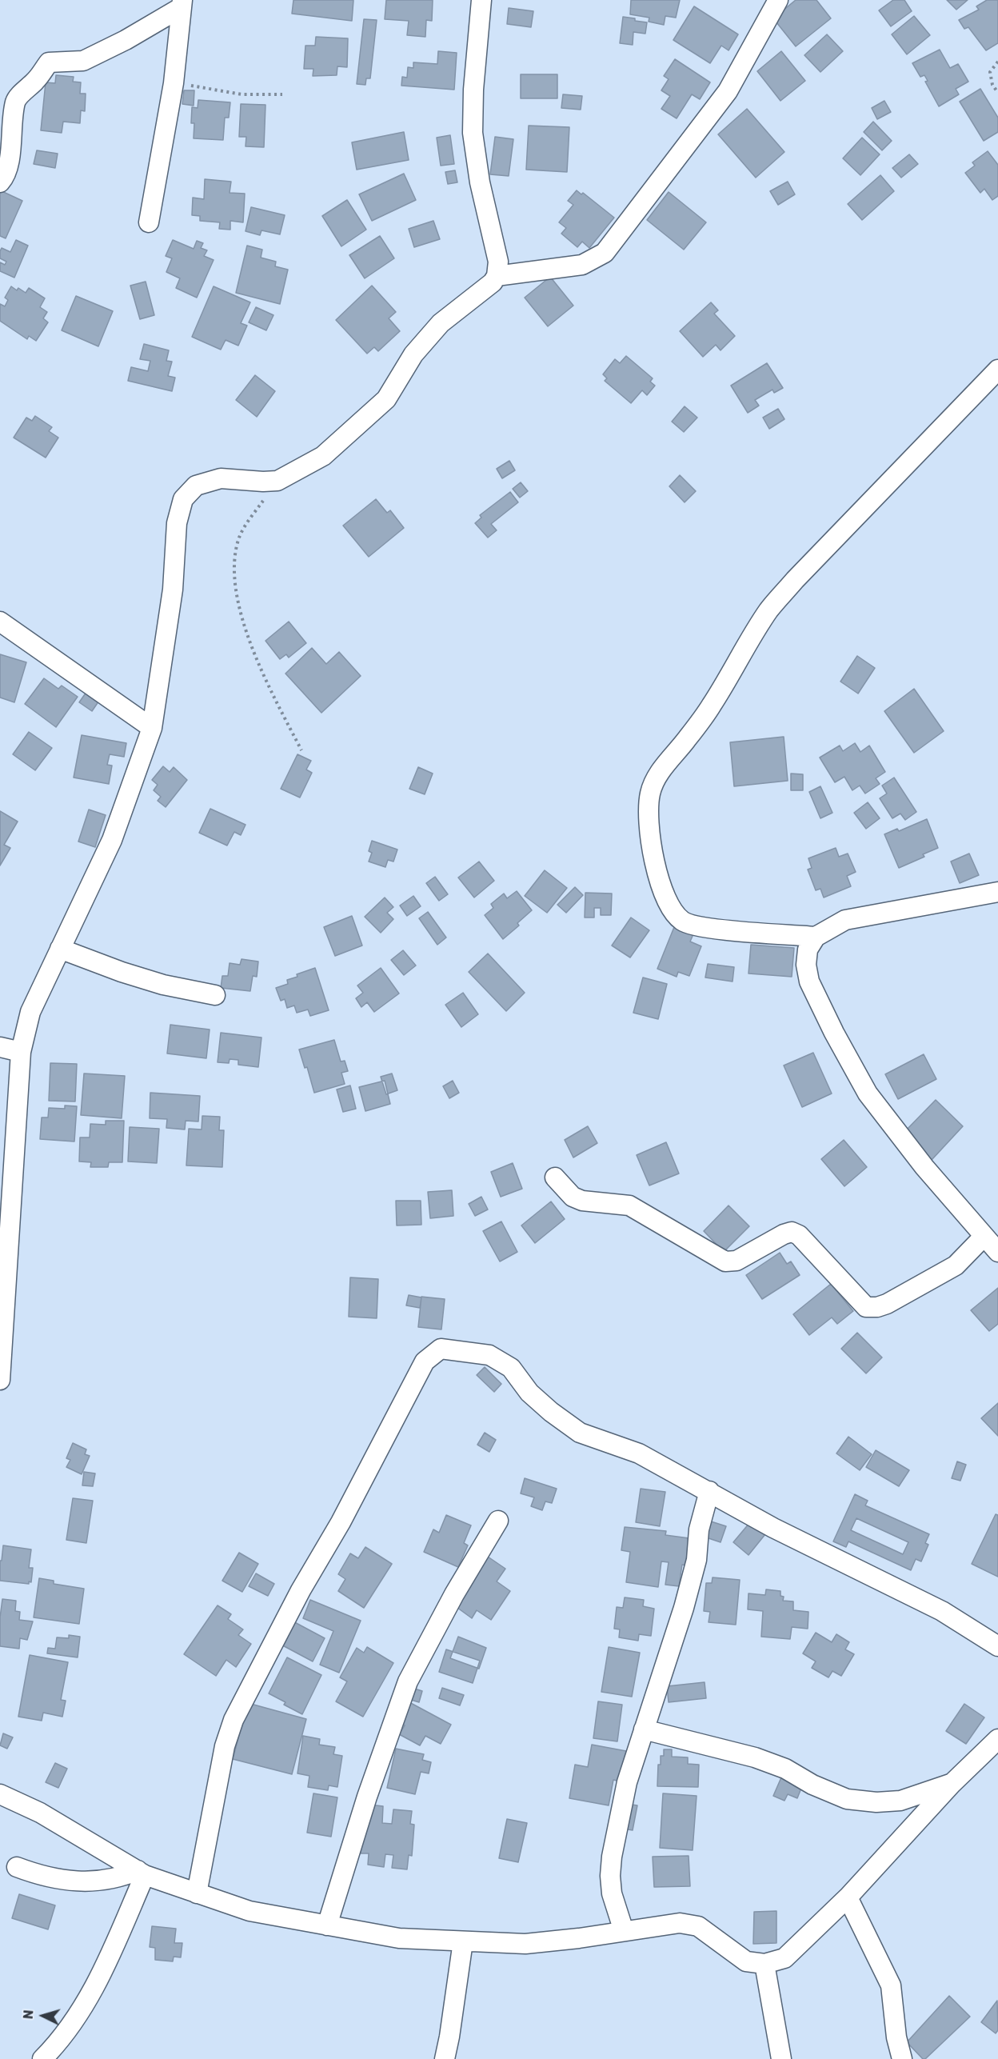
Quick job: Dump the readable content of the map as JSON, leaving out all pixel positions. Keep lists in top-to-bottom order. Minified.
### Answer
{"north":"left"}
